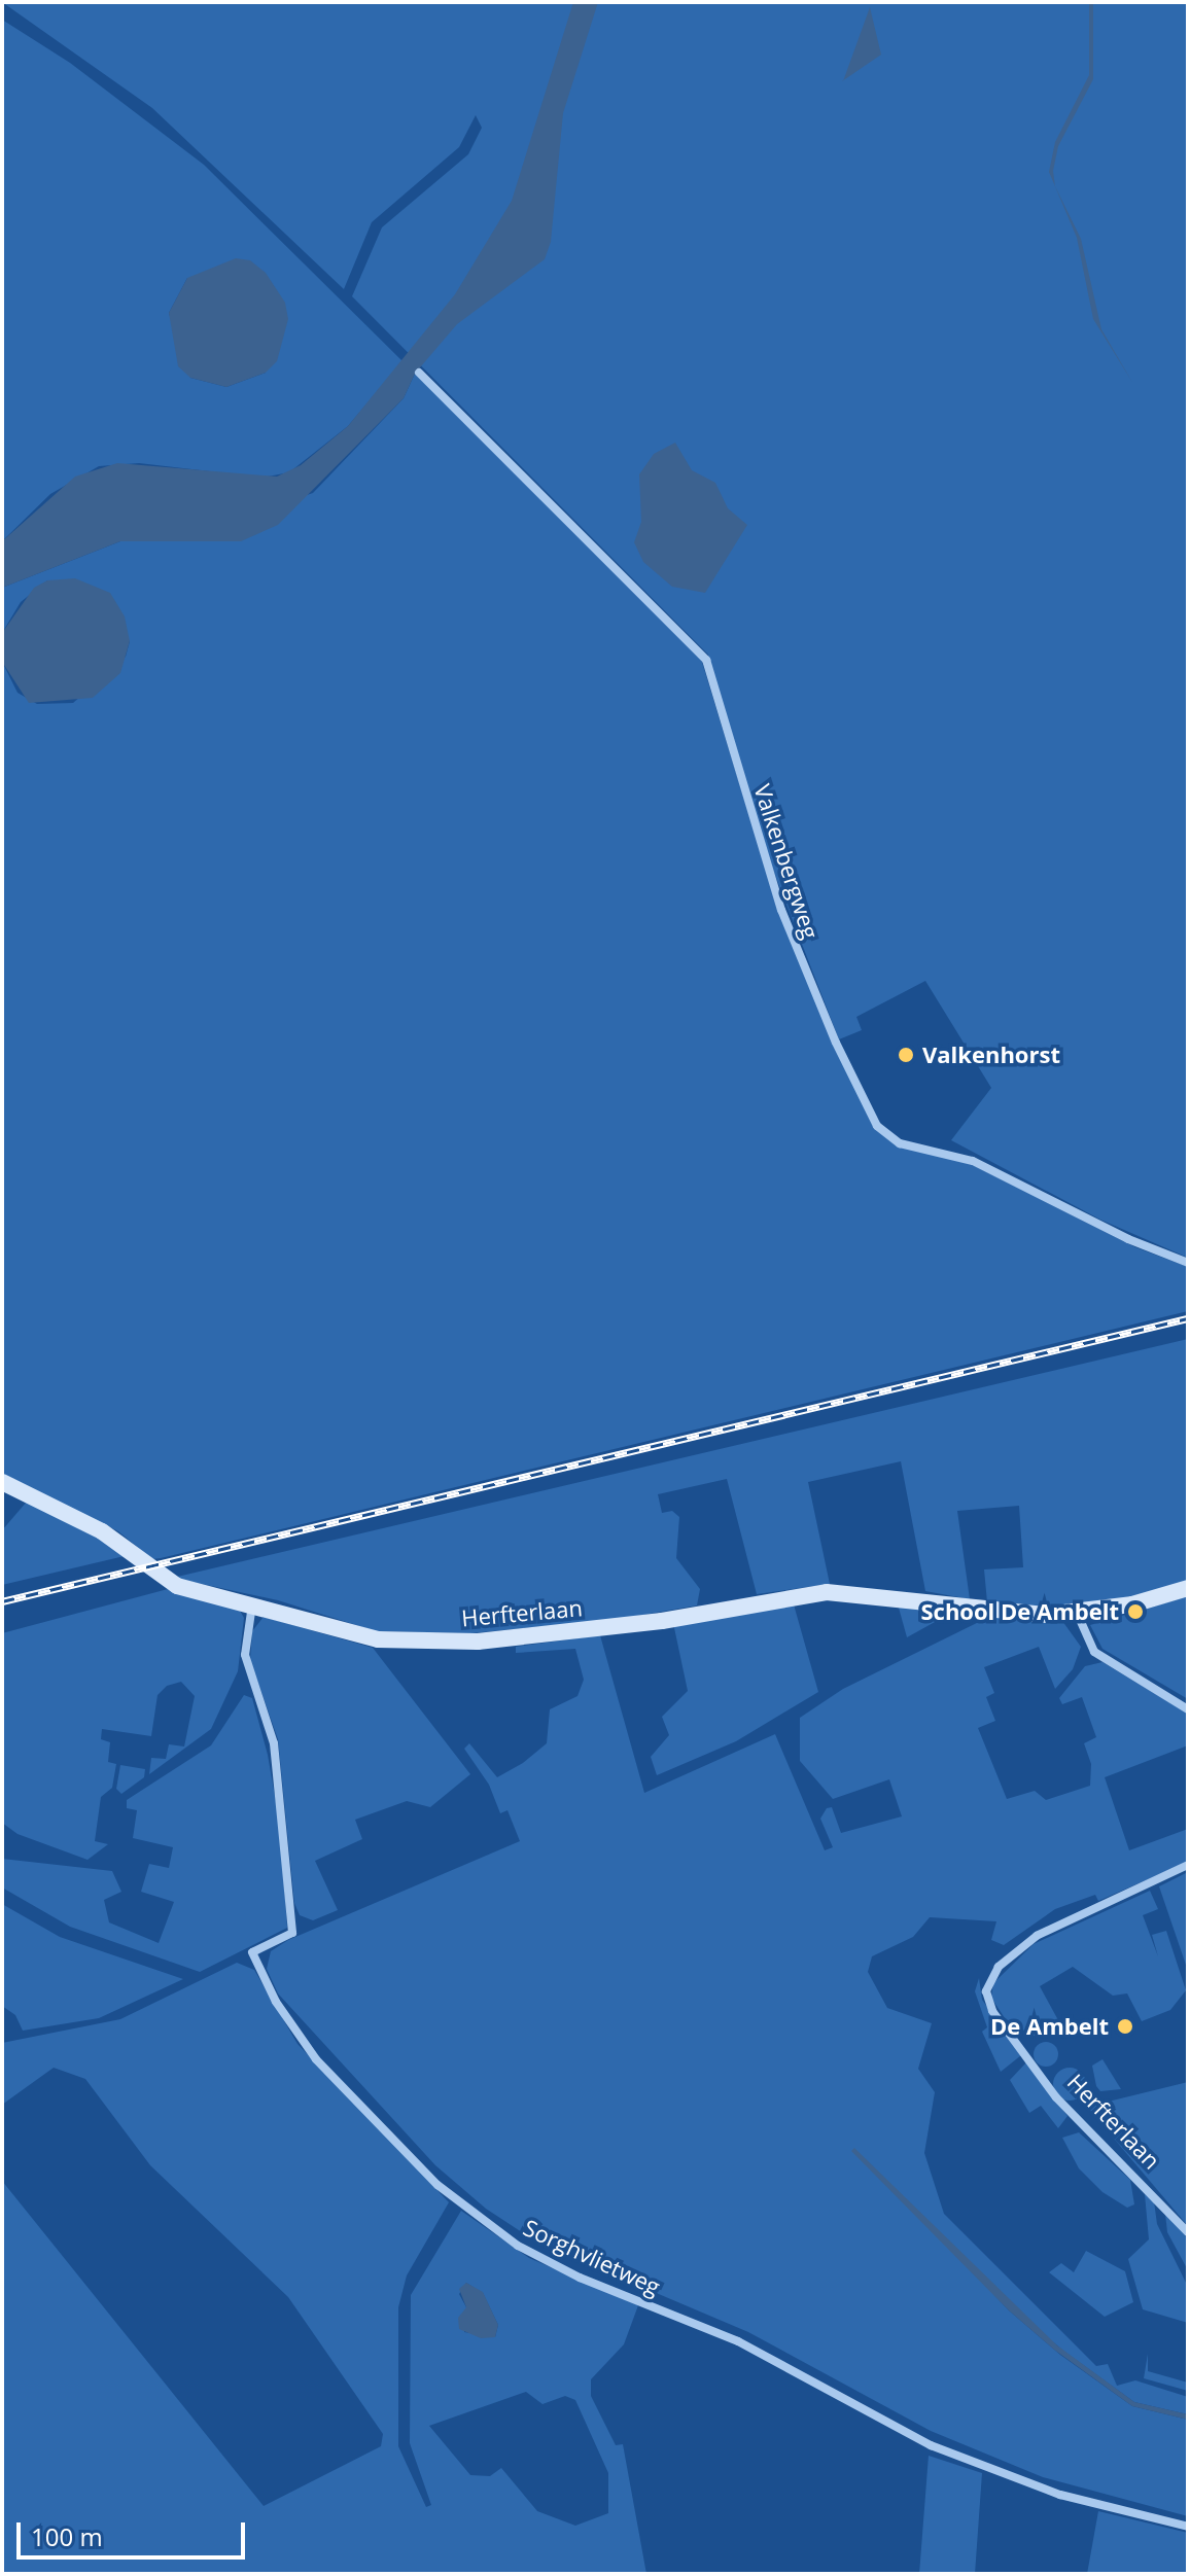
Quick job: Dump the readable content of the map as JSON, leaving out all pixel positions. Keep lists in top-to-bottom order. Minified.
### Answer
{"streets":{"street":["Valkenbergweg","Herfterlaan","Sorghvlietweg"]},"crossings":[["Herfterlaan","Sorghvlietweg"]],"places":["Valkenhorst","School De Ambelt","De Ambelt"],"scale_bar":"100 m"}
